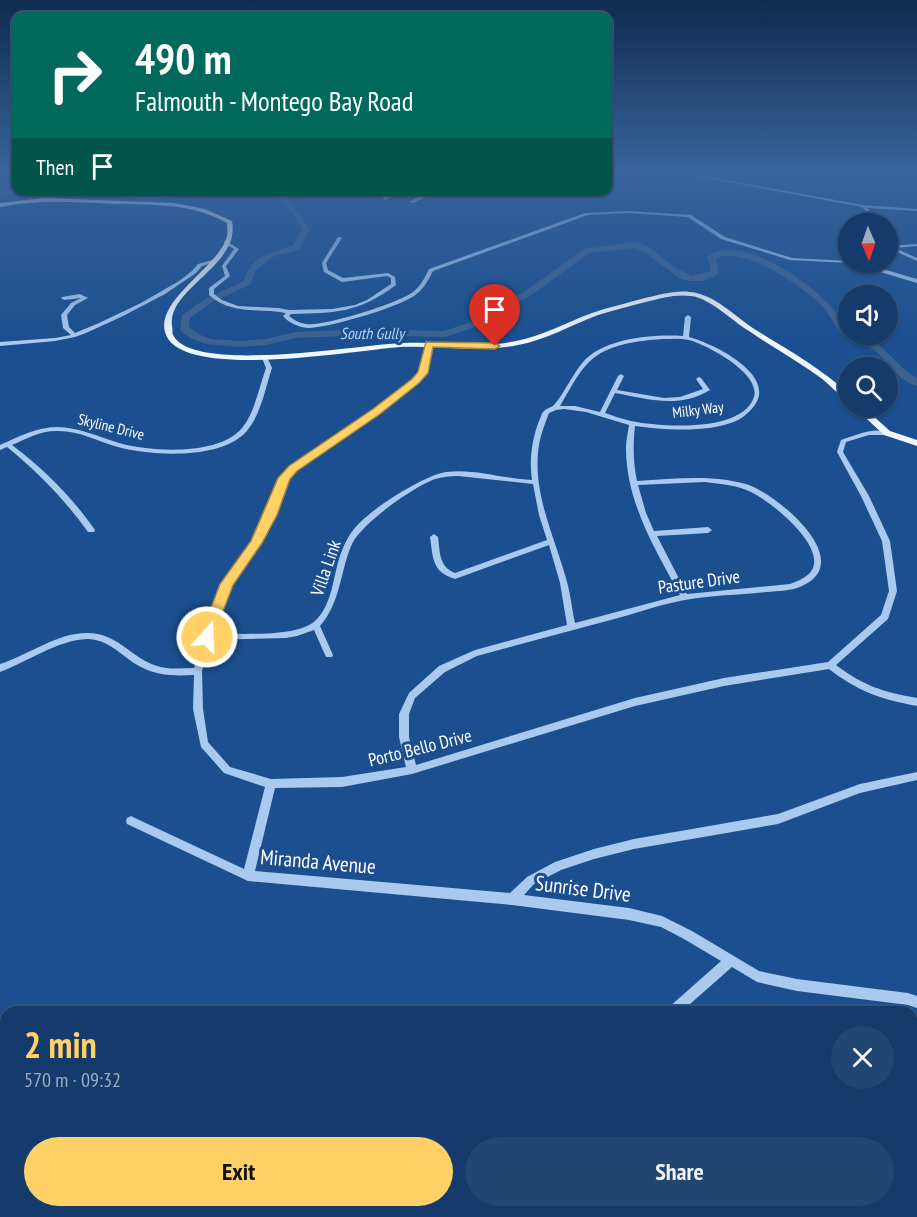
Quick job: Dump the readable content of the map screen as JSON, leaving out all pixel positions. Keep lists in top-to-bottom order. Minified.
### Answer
{"streets":{"street":["Milky Way","Skyline Drive","Villa Link","Pasture Drive","Porto Bello Drive","Miranda Avenue","Sunrise Drive"]},"crossings":[["Milky Way","Villa Link"],["Milky Way","Pasture Drive"],["Pasture Drive","Porto Bello Drive"],["Miranda Avenue","Sunrise Drive"]],"water":["South Gully"],"north":"bottom","page":{"turn":["490 m","Falmouth - Montego Bay Road"],"then":"Then","heading":["2 min","570 m · 09:32"],"buttons":["Exit","Share"]}}
